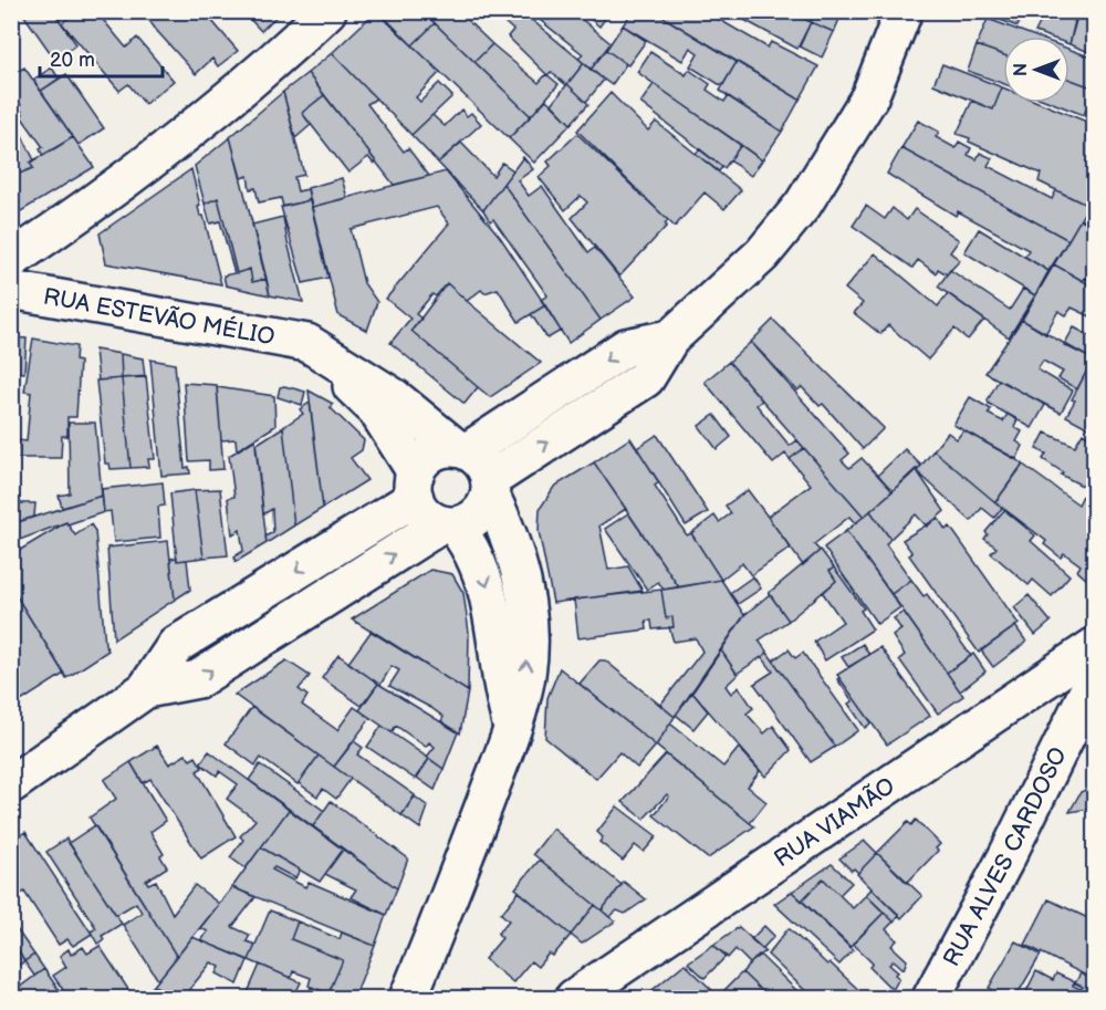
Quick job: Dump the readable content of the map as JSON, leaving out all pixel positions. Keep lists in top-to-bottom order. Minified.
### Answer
{"streets":{"street":["RUA ESTEVÃO MÉLIO","RUA VIAMÃO","RUA ALVES CARDOSO"]},"scale_bar":"20 m","north":"left"}
